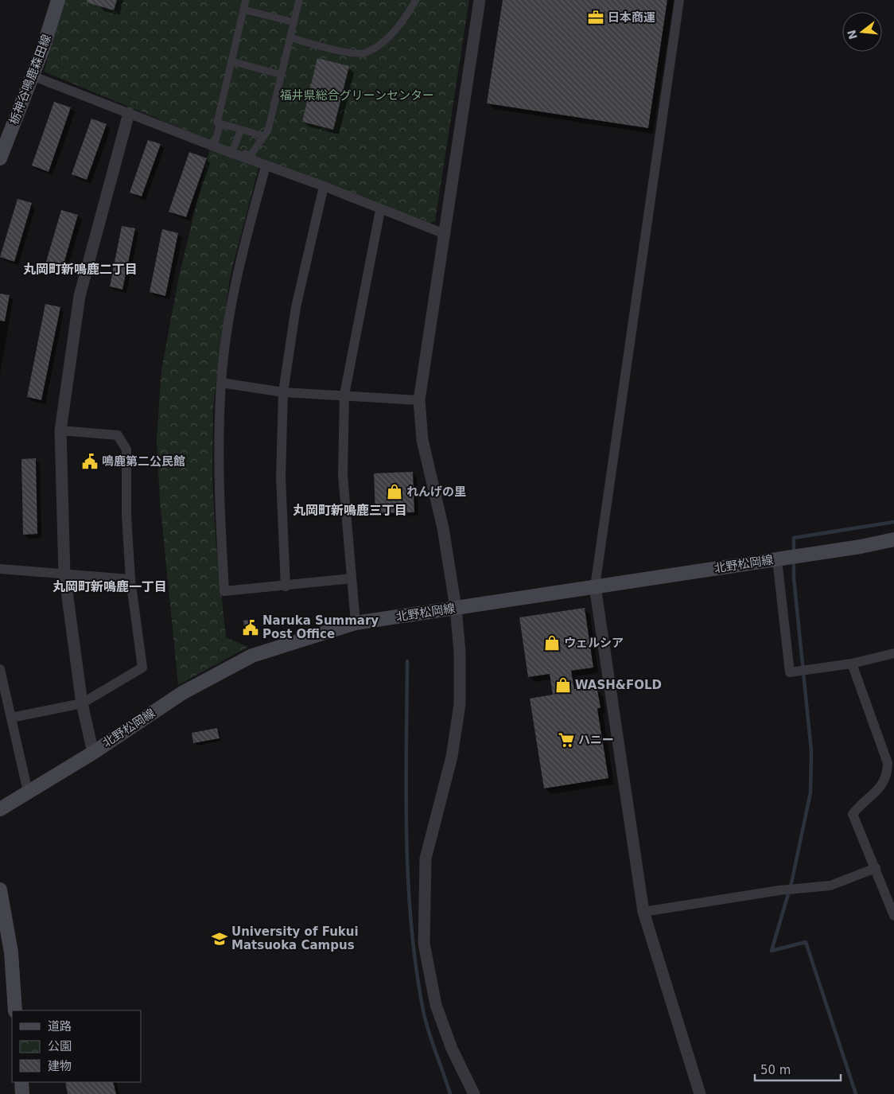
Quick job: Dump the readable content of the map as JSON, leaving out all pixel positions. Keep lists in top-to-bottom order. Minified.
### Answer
{"streets":{"main road":["栃神谷鳴鹿森田線","北野松岡線"]},"districts":["丸岡町新鳴鹿二丁目","丸岡町新鳴鹿三丁目","丸岡町新鳴鹿一丁目"],"parks":["福井県総合グリーンセンター"],"places":{"office":["日本商運"],"public building":["鳴鹿第二公民館","Naruka Summary Post Office"],"shop":["れんげの里","ウェルシア","WASH&FOLD"],"supermarket":["ハニー"],"school or university":["University of Fukui Matsuoka Campus"]},"legend":["道路","公園","建物"],"scale_bar":"50 m","north":"left"}
